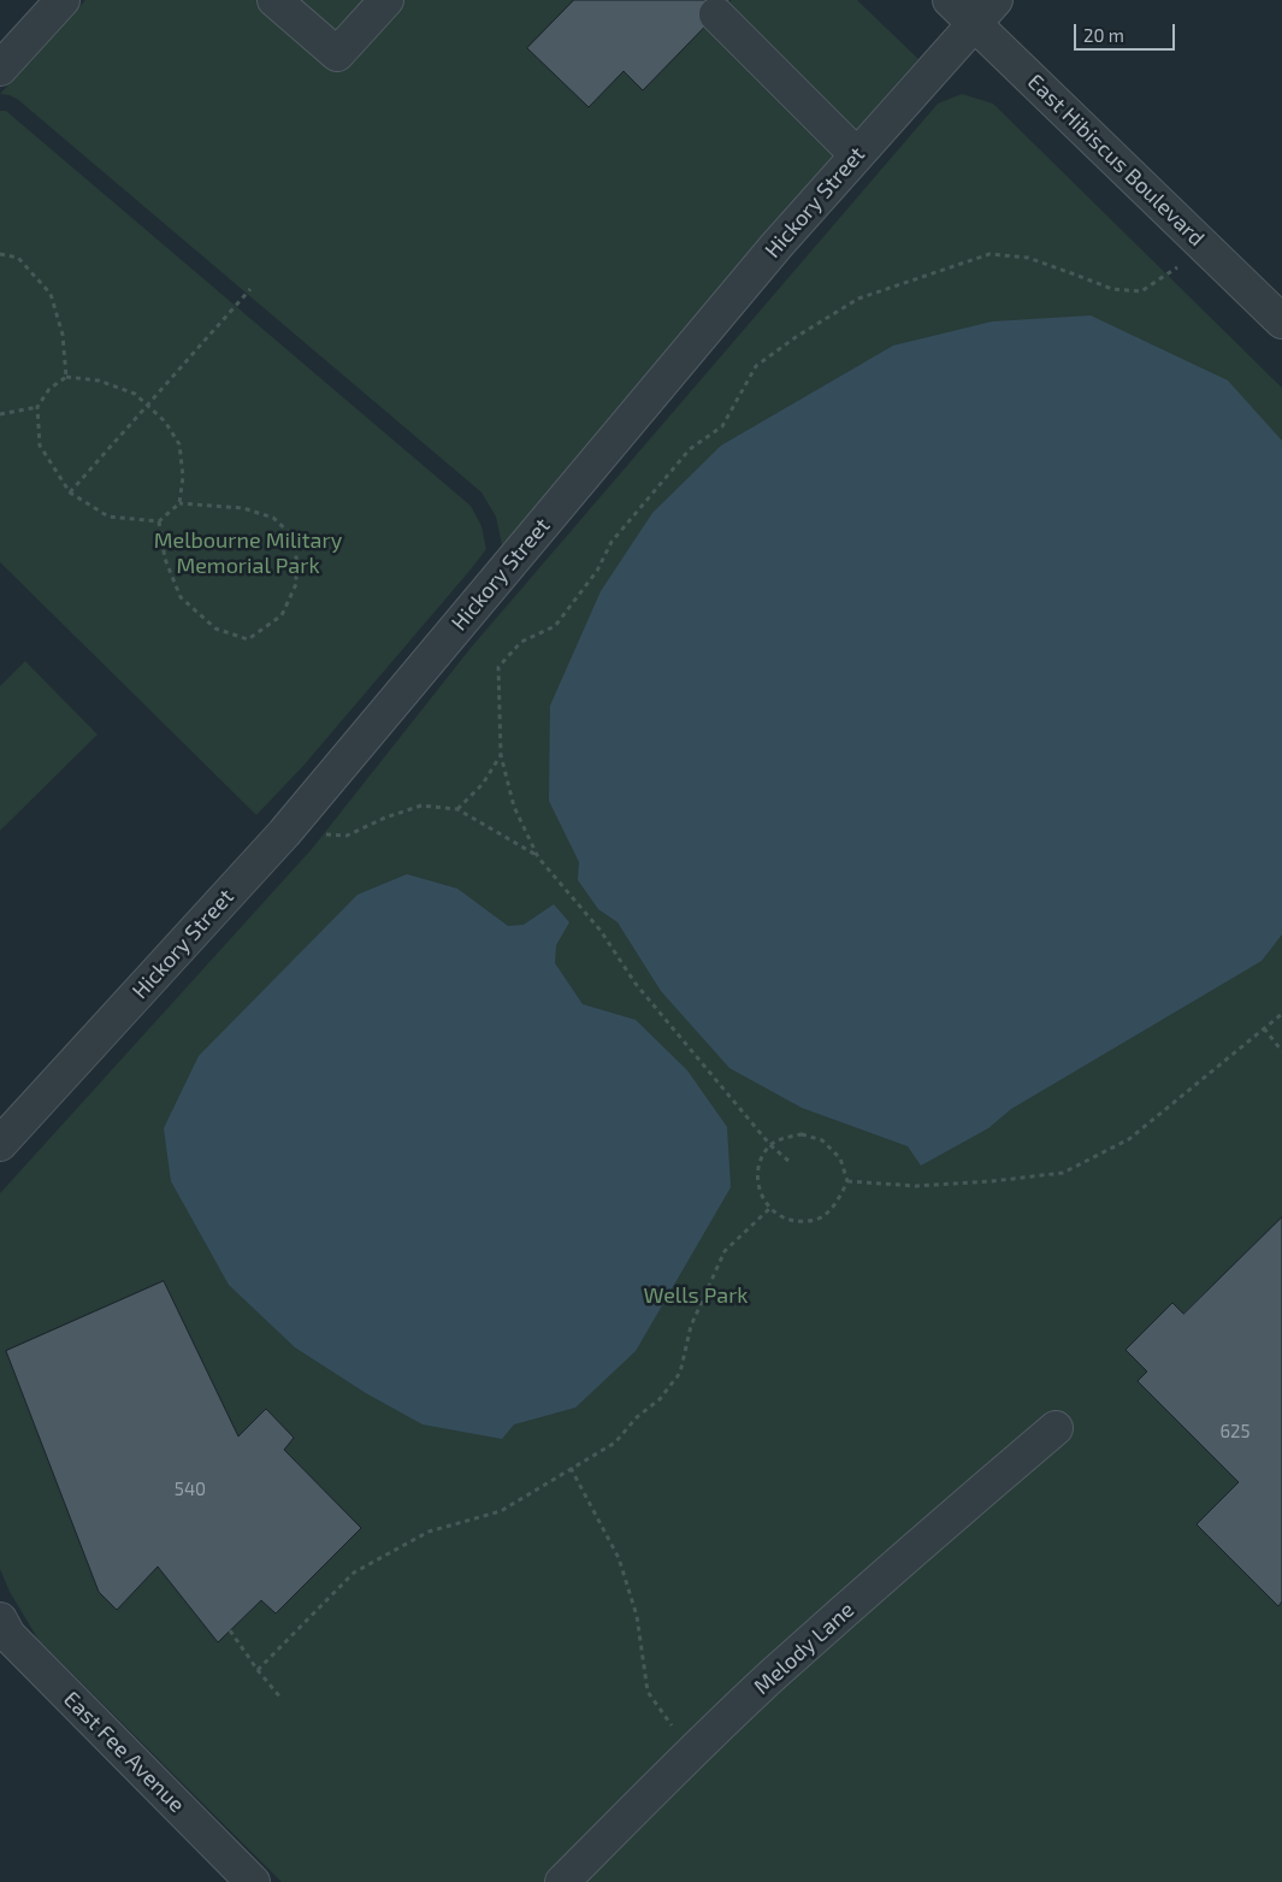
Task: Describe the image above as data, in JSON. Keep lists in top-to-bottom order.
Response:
{
  "streets": {
    "street": [
      "East Hibiscus Boulevard",
      "Hickory Street",
      "Melody Lane",
      "East Fee Avenue"
    ]
  },
  "crossings": [
    ["East Hibiscus Boulevard", "Hickory Street"]
  ],
  "parks": ["Melbourne Military Memorial Park", "Wells Park"],
  "house_numbers": ["625", "540"],
  "scale_bar": "20 m"
}
